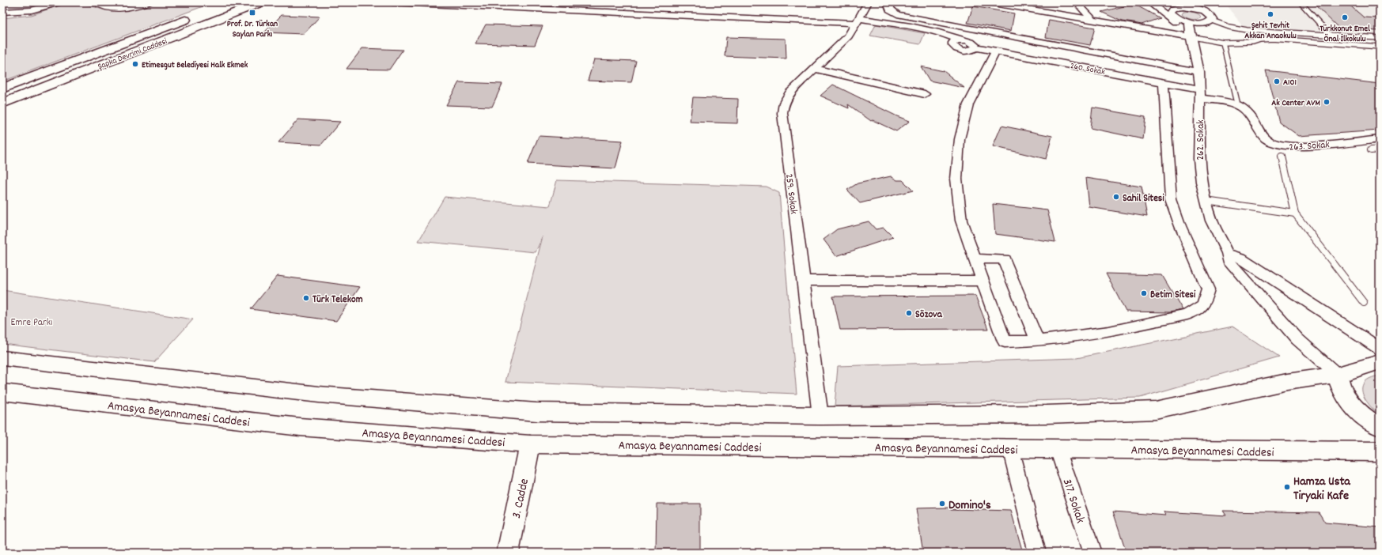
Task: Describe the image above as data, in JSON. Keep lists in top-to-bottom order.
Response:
{
  "streets": {
    "main road": ["Şapka Devrimi Caddesi", "Amasya Beyannamesi Caddesi"],
    "street": [
      "260. Sokak",
      "262. Sokak",
      "263. Sokak",
      "259. Sokak",
      "3. Cadde",
      "317. Sokak"
    ]
  },
  "crossings": [
    ["260. Sokak", "262. Sokak"],
    ["260. Sokak", "263. Sokak"],
    ["260. Sokak", "259. Sokak"],
    ["262. Sokak", "263. Sokak"],
    ["Amasya Beyannamesi Caddesi", "3. Cadde"],
    ["Amasya Beyannamesi Caddesi", "317. Sokak"]
  ],
  "parks": ["Emre Parkı"],
  "places": {
    "transit": ["Prof. Dr. Türkan Saylan Parkı"],
    "other": [
      "Şehit Tevhit Akkan Anaokulu",
      "Türkkonut Emel Önal İlkokulu",
      "Etimesgut Belediyesi Halk Ekmek",
      "A101",
      "Ak Center AVM",
      "Sahil Sitesi",
      "Betim Sitesi",
      "Türk Telekom",
      "Sözova",
      "Hamza Usta Tiryaki Kafe",
      "Domino's"
    ]
  }
}
